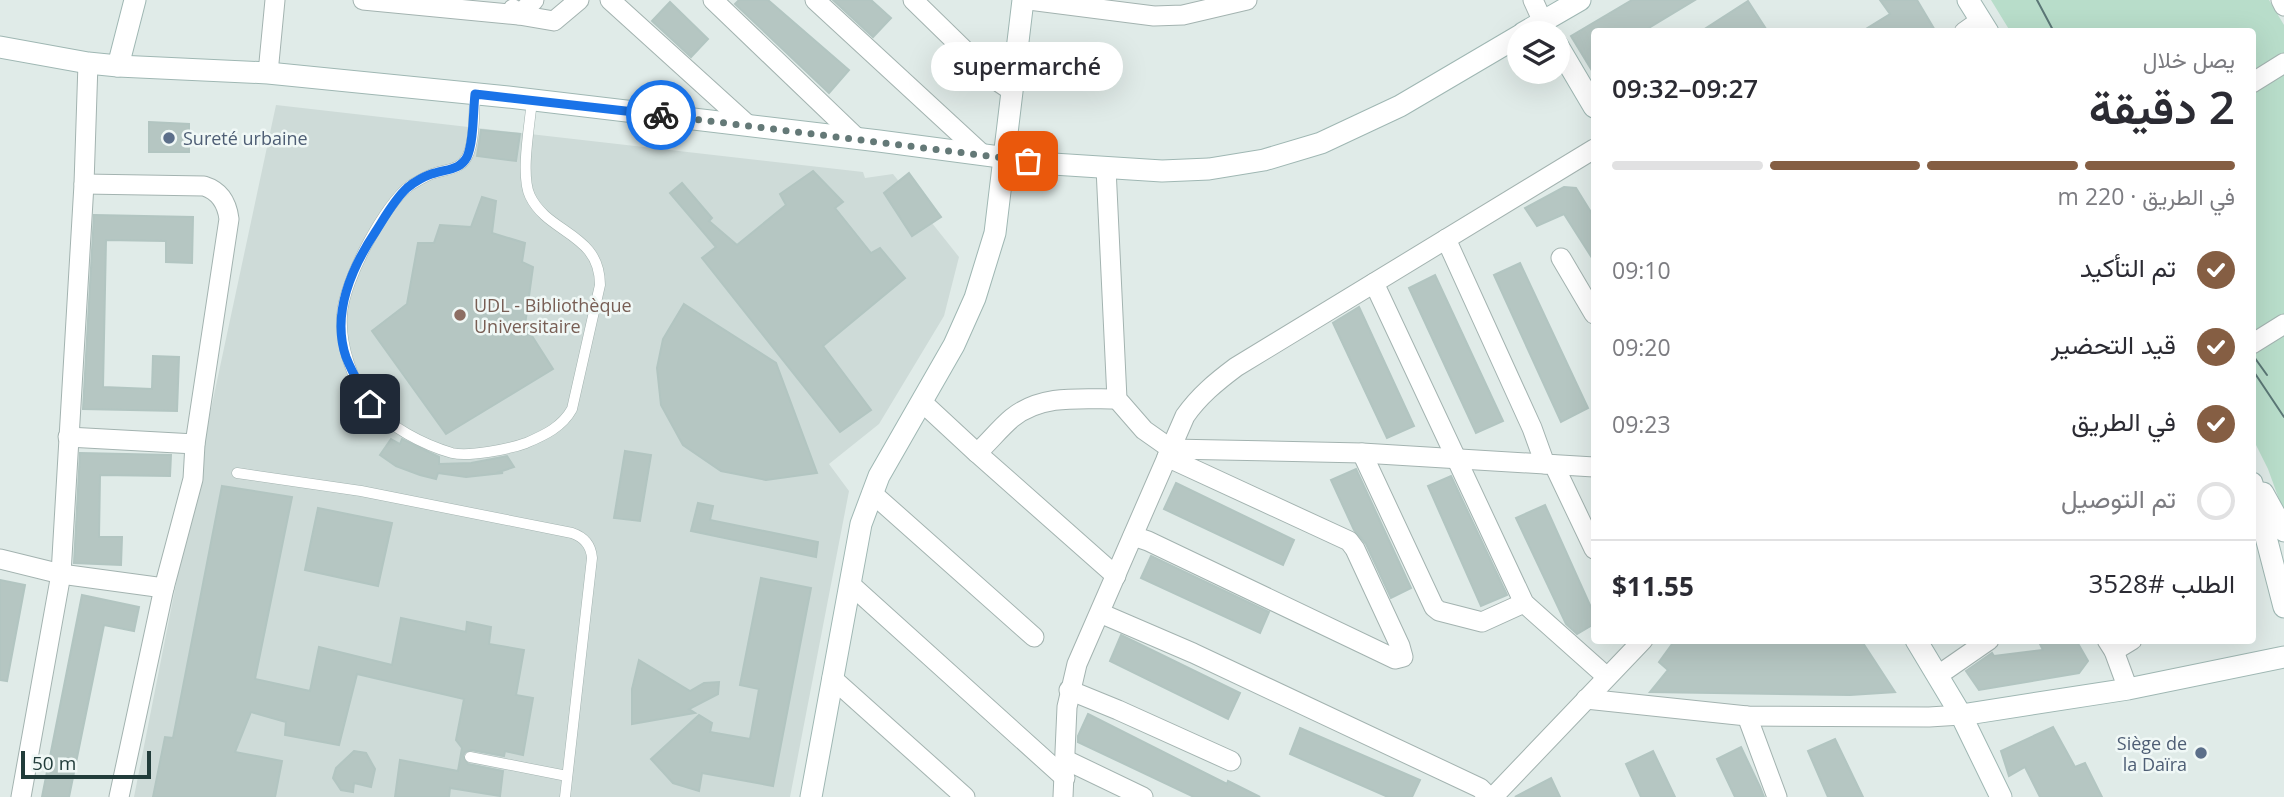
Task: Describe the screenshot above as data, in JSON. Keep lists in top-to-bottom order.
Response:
{
  "places": [
    "Sureté urbaine",
    "supermarché",
    "UDL - Bibliothèque Universitaire",
    "Siège de la Daïra"
  ],
  "scale_bar": "50 m",
  "page": {
    "heading": ["2 دقيقة", "يصل خلال", "09:27–09:32"],
    "panel": ["الطلب #3528", "$11.55"],
    "bubble": "supermarché",
    "bar": "في الطريق · 220 m",
    "list": [
      ["تم التأكيد", "09:10"],
      ["قيد التحضير", "09:20"],
      ["في الطريق", "09:23"],
      "تم التوصيل"
    ],
    "scale": "50 m"
  }
}
